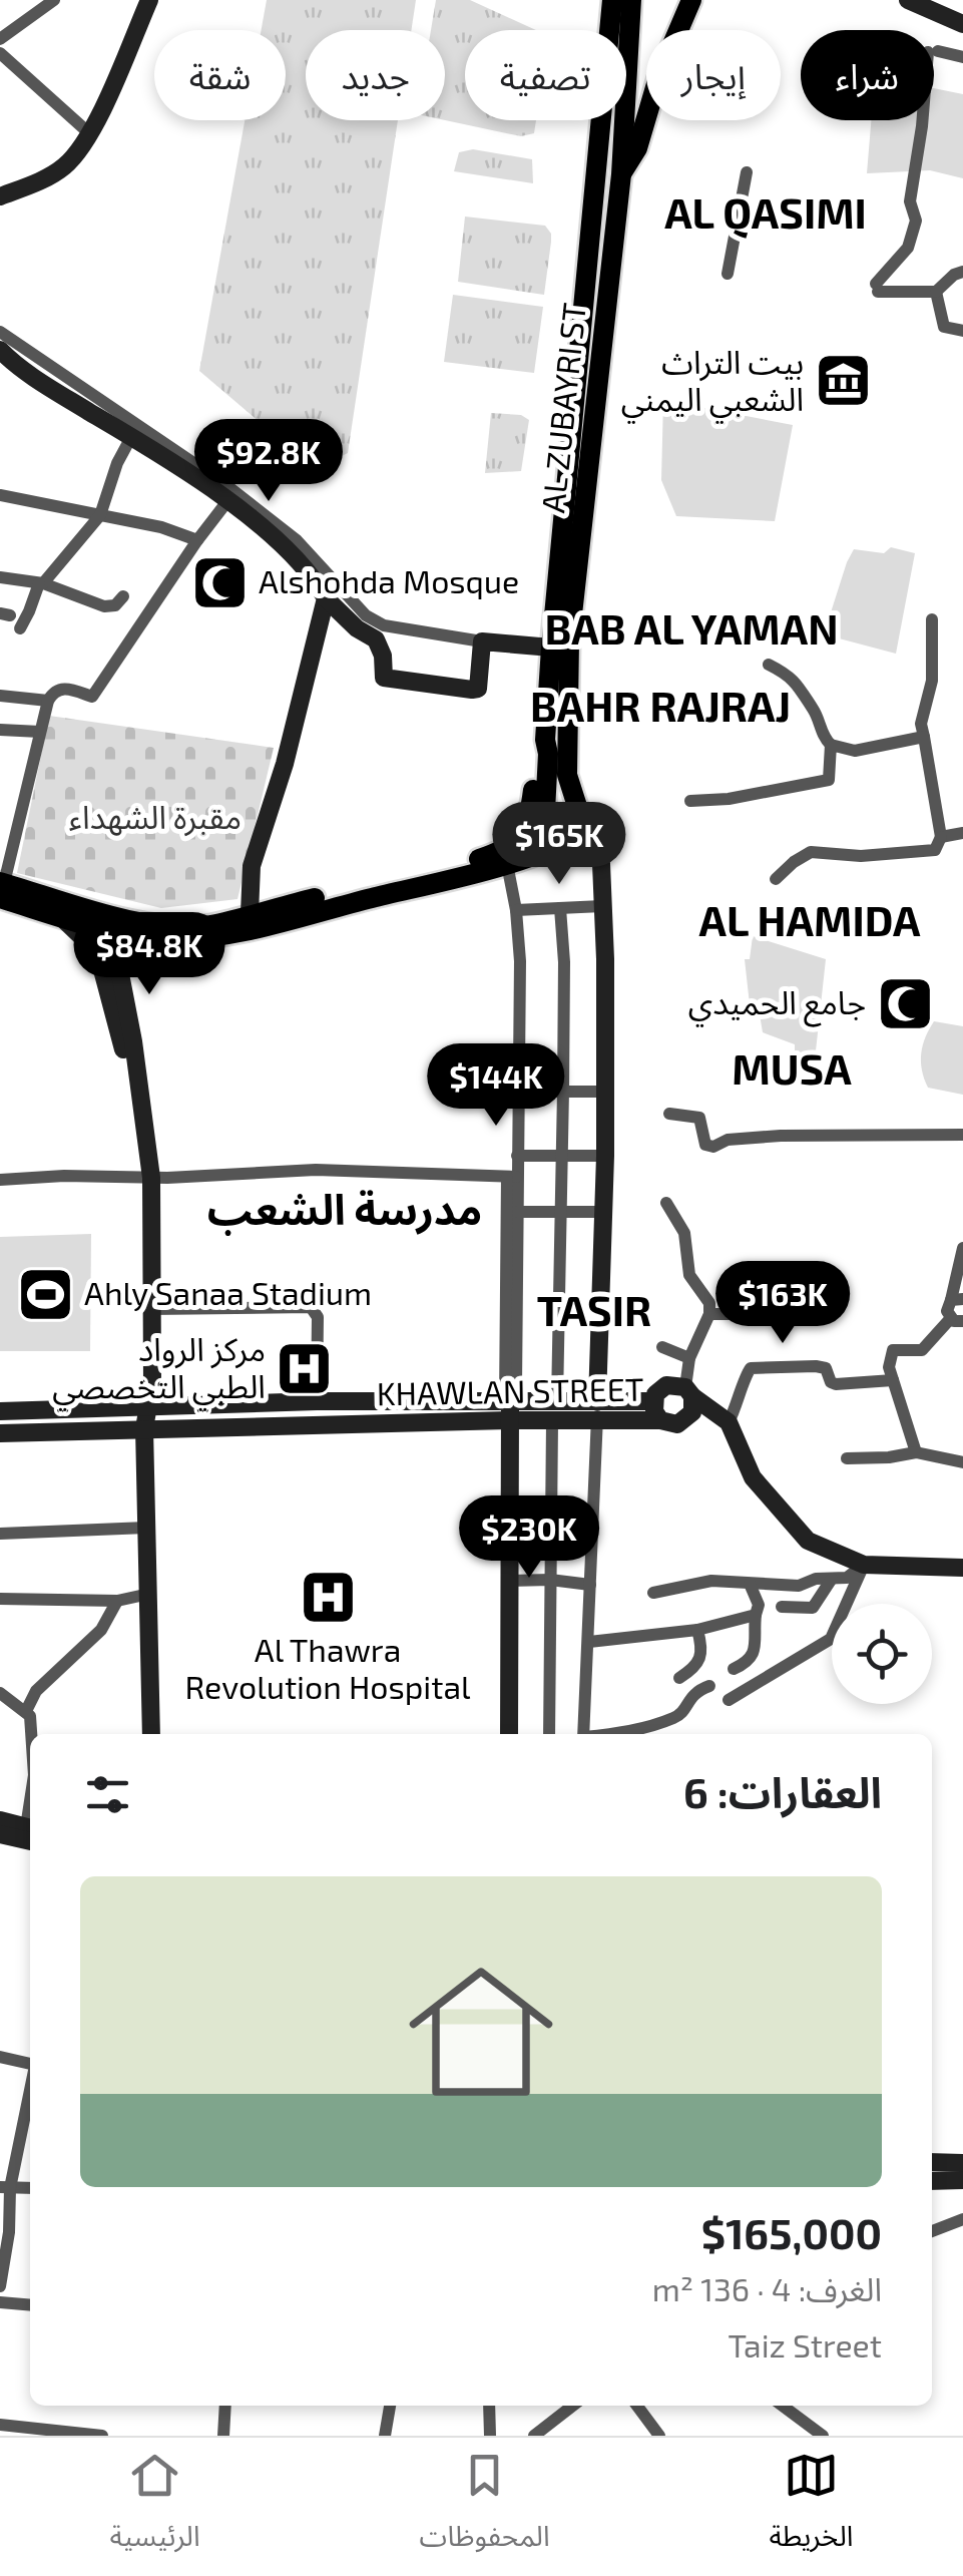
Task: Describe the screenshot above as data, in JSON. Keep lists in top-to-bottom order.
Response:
{
  "streets": {
    "main road": ["AL ZUBAYRI ST"],
    "street": ["KHAWLAN STREET"]
  },
  "districts": [
    "AL QASIMI",
    "BAB AL YAMAN",
    "BAHR RAJRAJ",
    "AL HAMIDA",
    "MUSA",
    "مدرسة الشعب",
    "TASIR"
  ],
  "parks": ["مقبرة الشهداء"],
  "places": {
    "museum": ["بيت التراث الشعبي اليمني"],
    "mosque": ["Alshohda Mosque", "جامع الحميدي"],
    "sports": ["Ahly Sanaa Stadium"],
    "hospital": ["مركز الرواد الطبي التخصصي", "Al Thawra Revolution Hospital"]
  },
  "page": {
    "chip": [
      "شراء",
      "إيجار",
      "تصفية",
      "جديد",
      "شقة"
    ],
    "price": [
      "$92.8K",
      "$165K",
      "$84.8K",
      "$144K",
      "$163K",
      "$230K"
    ],
    "heading": "العقارات: 6",
    "list": [
      {
        "name": "$165,000",
        "note": "الغرف: 4 · 136 m² · Taiz Street"
      }
    ],
    "tabs": ["الخريطة", "المحفوظات", "الرئيسية"]
  }
}
